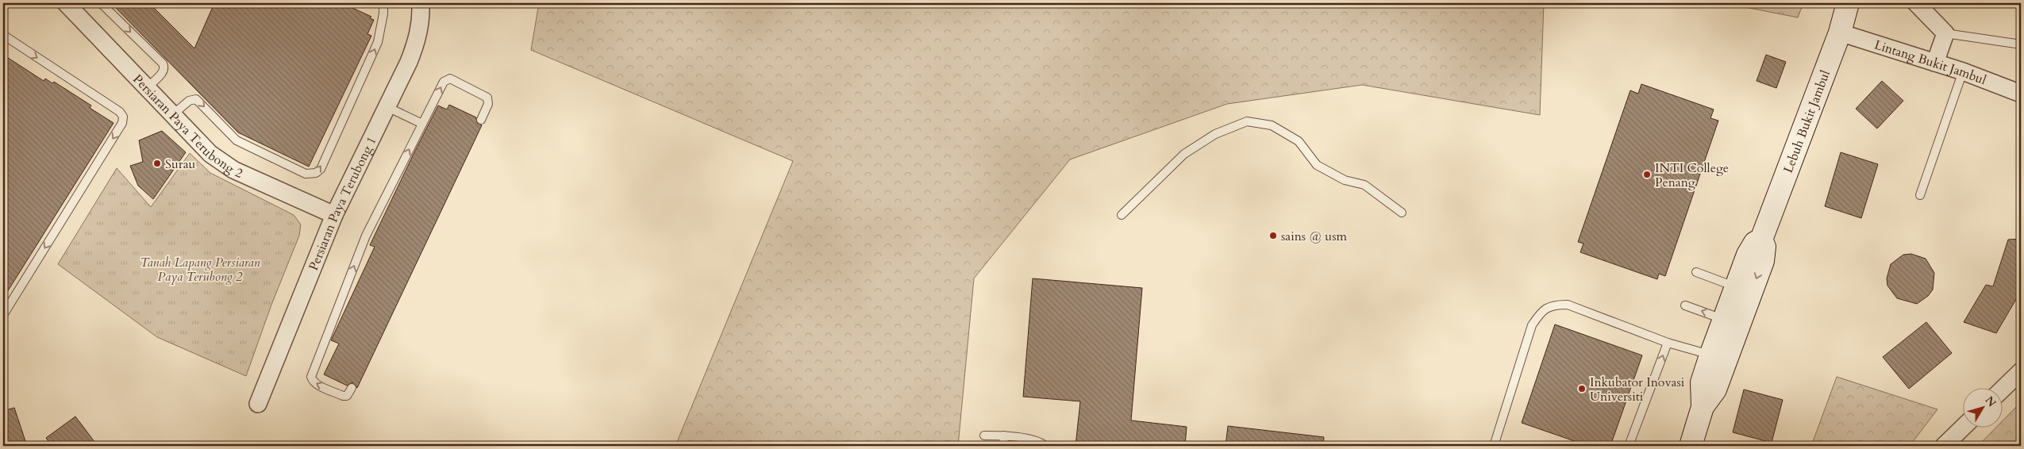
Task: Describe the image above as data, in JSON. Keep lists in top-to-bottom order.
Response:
{
  "streets": {
    "main road": ["Lebuh Bukit Jambul"],
    "street": ["Lintang Bukit Jambul", "Persiaran Paya Terubong 2", "Persiaran Paya Terubong 1"]
  },
  "crossings": [
    ["Lintang Bukit Jambul", "Lebuh Bukit Jambul"],
    ["Persiaran Paya Terubong 2", "Persiaran Paya Terubong 1"]
  ],
  "parks": ["Tanah Lapang Persiaran Paya Terubong 2"],
  "places": [
    "Surau",
    "INTI College Penang",
    "sains @ usm",
    "Inkubator Inovasi Universiti"
  ],
  "north": "top right"
}
